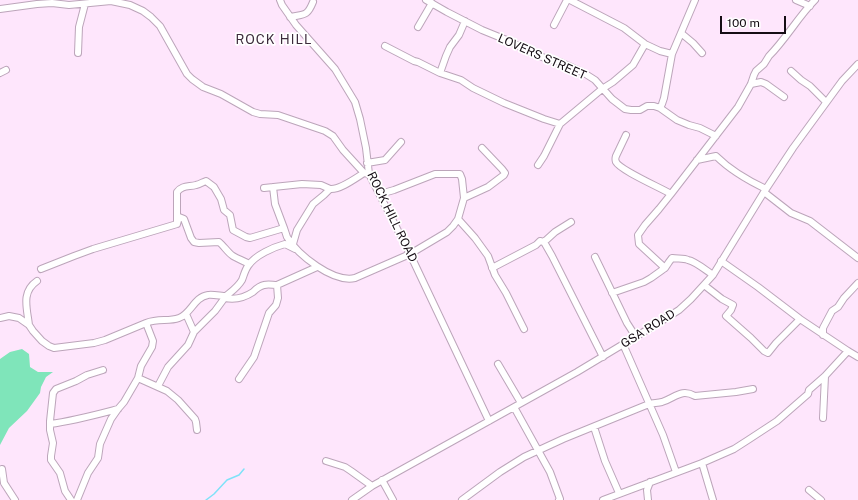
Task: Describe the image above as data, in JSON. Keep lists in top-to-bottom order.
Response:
{
  "streets": {
    "street": ["LOVERS STREET", "ROCK HILL ROAD", "GSA ROAD"]
  },
  "crossings": [
    ["ROCK HILL ROAD", "GSA ROAD"]
  ],
  "districts": ["ROCK HILL"],
  "scale_bar": "100 m"
}
